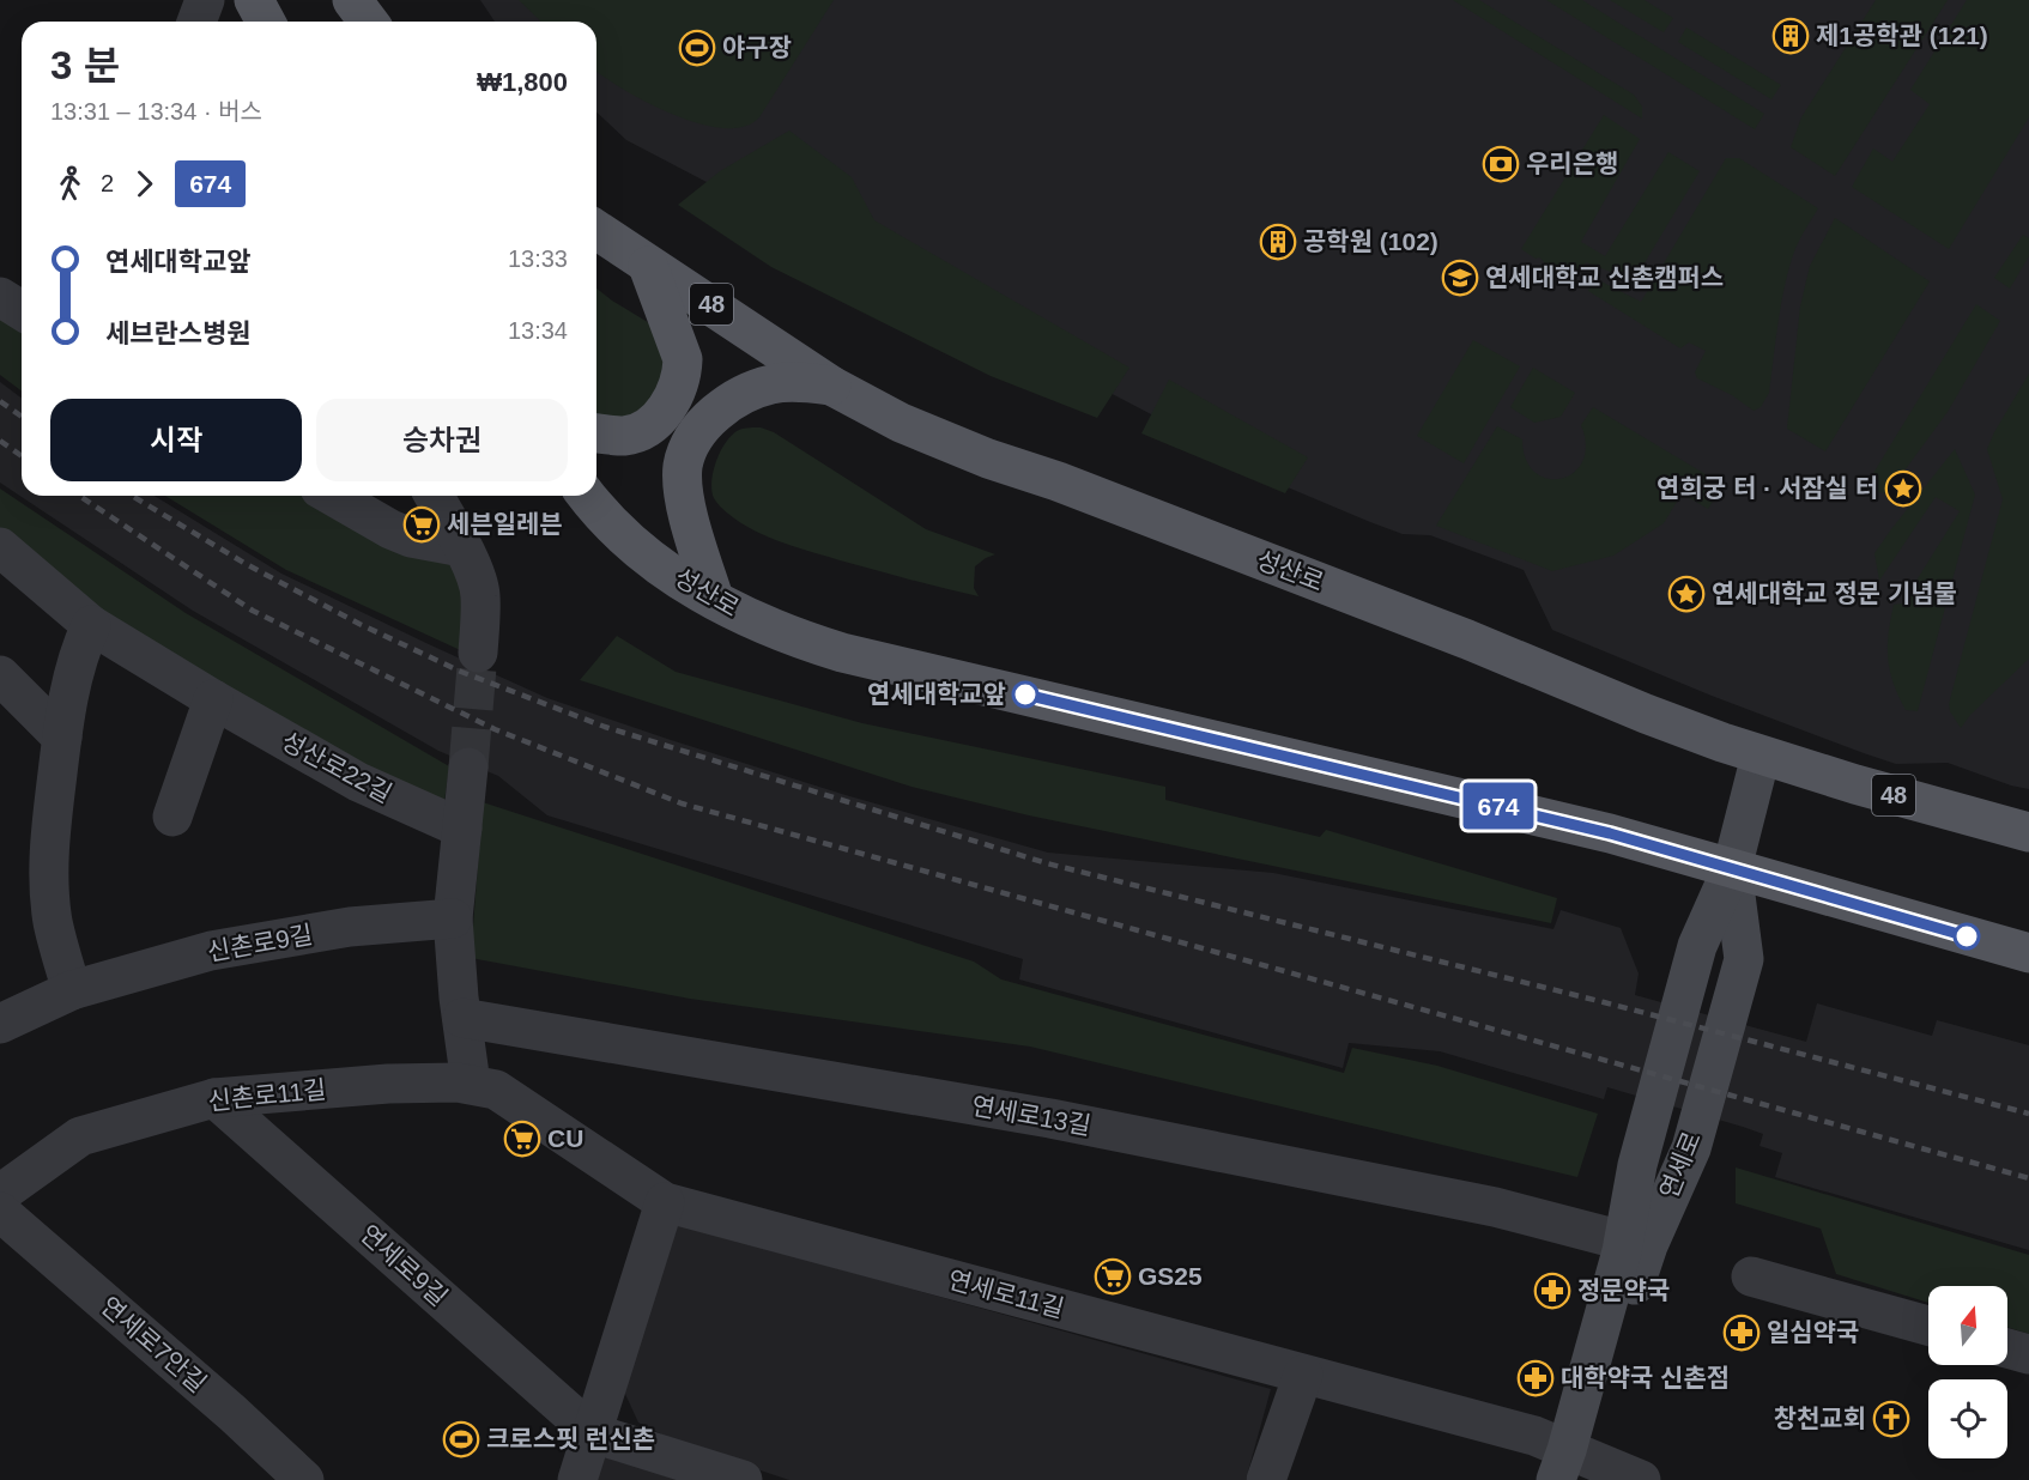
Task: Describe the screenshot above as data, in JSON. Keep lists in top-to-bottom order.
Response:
{
  "streets": {
    "main road": ["48", "성산로"],
    "street": [
      "성산로22길",
      "신촌로9길",
      "신촌로11길",
      "연세로13길",
      "연세로",
      "연세로9길",
      "연세로11길",
      "연세로7안길"
    ]
  },
  "crossings": [
    ["성산로", "연세로"],
    ["신촌로11길", "연세로9길"],
    ["신촌로11길", "연세로11길"],
    ["연세로13길", "연세로"],
    ["연세로", "연세로11길"]
  ],
  "places": {
    "building": ["제1공학관 (121)", "공학원 (102)"],
    "sports": ["야구장", "크로스핏 런신촌"],
    "bank": ["우리은행"],
    "school or university": ["연세대학교 신촌캠퍼스"],
    "place": ["연희궁 터 · 서잠실 터", "연세대학교 정문 기념물"],
    "supermarket": ["세븐일레븐", "CU", "GS25"],
    "other": ["연세대학교앞"],
    "pharmacy": ["정문약국", "일심약국", "대학약국 신촌점"],
    "church": ["창천교회"]
  },
  "lines": ["bus line 674"],
  "north": "top",
  "page": {
    "on_map": "674",
    "heading": ["3 분", "13:31 – 13:34 · 버스", "₩1,800"],
    "legs": ["2", "674"],
    "list": [
      {
        "name": "연세대학교앞",
        "value": "13:33"
      },
      {
        "name": "세브란스병원",
        "value": "13:34"
      }
    ],
    "buttons": ["시작", "승차권"]
  }
}
